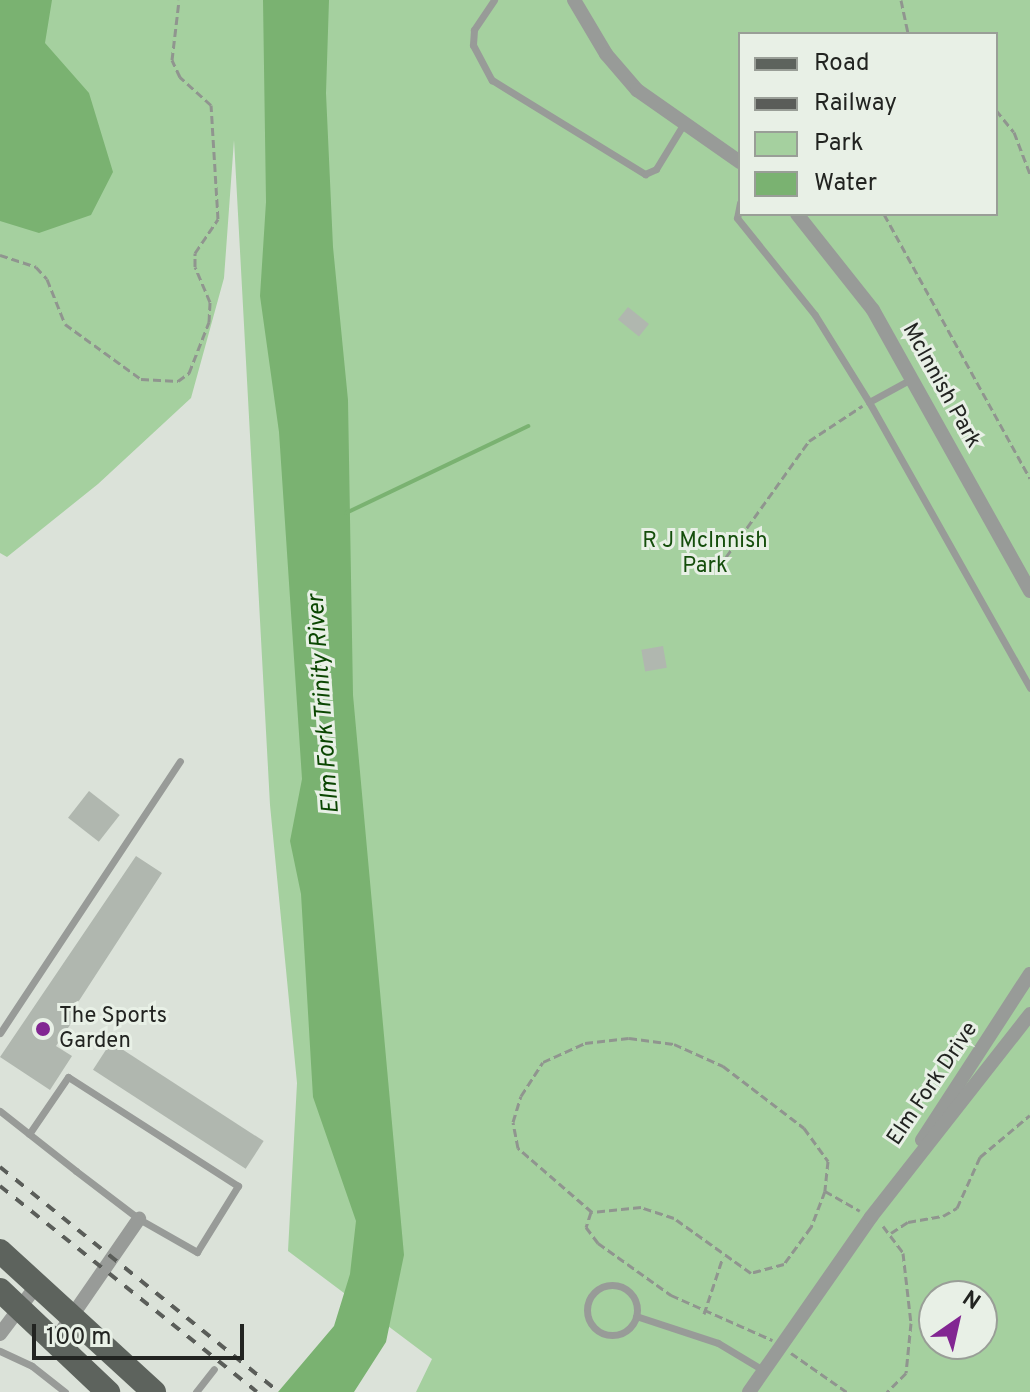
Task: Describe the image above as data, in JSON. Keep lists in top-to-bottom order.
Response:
{
  "streets": {
    "street": ["McInnish Park", "Elm Fork Drive"]
  },
  "water": ["Elm Fork Trinity River"],
  "parks": ["R J McInnish Park"],
  "places": ["The Sports Garden"],
  "legend": [
    "Road",
    "Railway",
    "Park",
    "Water"
  ],
  "scale_bar": "100 m",
  "north": "top right"
}
